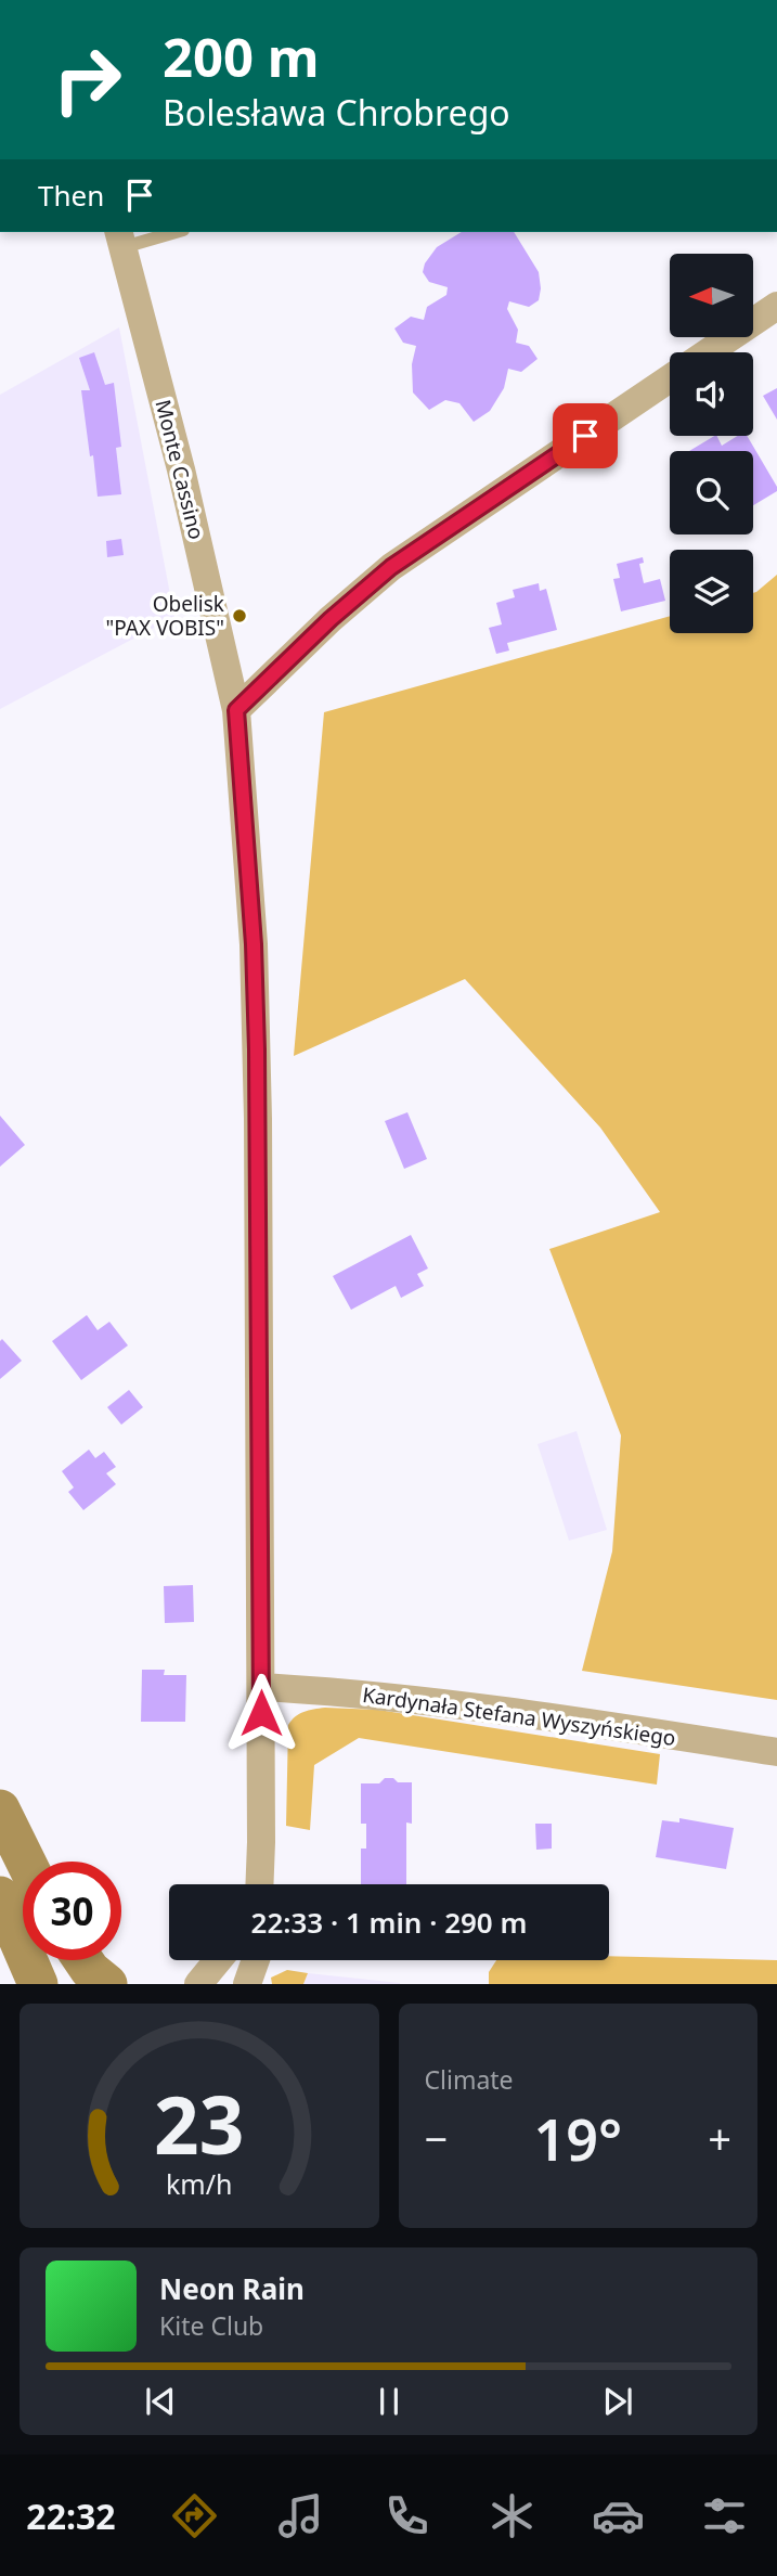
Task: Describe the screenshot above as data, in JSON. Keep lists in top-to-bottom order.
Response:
{
  "streets": {
    "street": ["Monte Cassino", "Kardynała Stefana Wyszyńskiego"]
  },
  "crossings": [
    ["Monte Cassino", "Kardynała Stefana Wyszyńskiego"]
  ],
  "places": ["Obelisk \"PAX VOBIS\""],
  "north": "left",
  "page": {
    "turn": ["200 m", "Bolesława Chrobrego"],
    "then": "Then",
    "limit": "30",
    "trip": "22:33 · 1 min · 290 m",
    "tile": "Climate",
    "heat": ["−", "19°", "+"],
    "song": ["Neon Rain", "Kite Club"],
    "tabs": "22:32",
    "gauge": ["23", "km/h"]
  }
}
